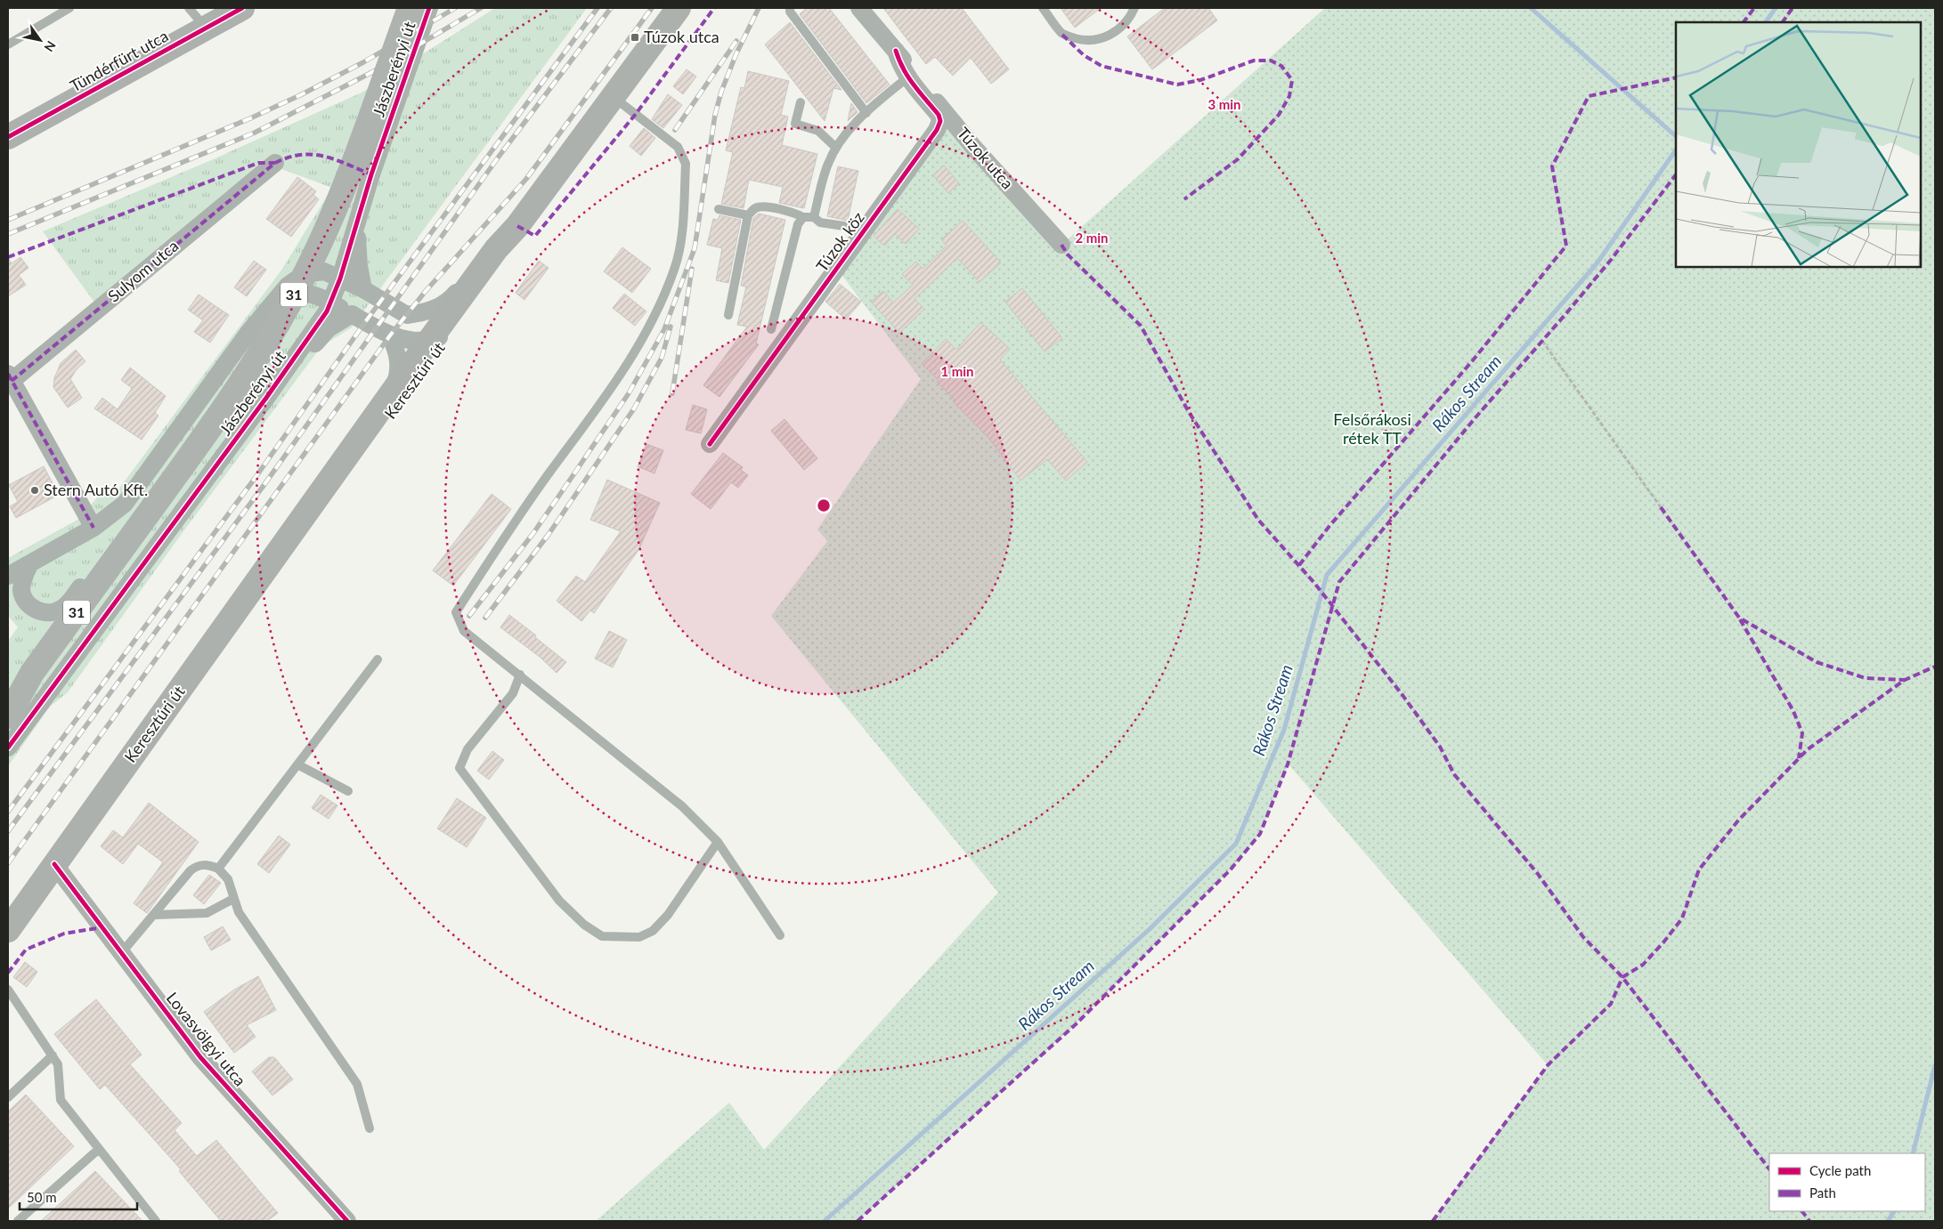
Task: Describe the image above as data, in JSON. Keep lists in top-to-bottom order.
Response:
{
  "streets": {
    "main road": [
      "Tündérfürt utca",
      "Jászberényi út",
      "31",
      "Keresztúri út"
    ],
    "street": [
      "Túzok utca",
      "Túzok köz",
      "Sulyom utca",
      "Lovasvölgyi utca"
    ]
  },
  "crossings": [
    ["Túzok utca", "Túzok köz"],
    ["Keresztúri út", "Lovasvölgyi utca"]
  ],
  "water": ["Rákos Stream"],
  "parks": ["Felsőrákosi rétek TT"],
  "places": {
    "transit": ["Túzok utca"],
    "other": ["Stern Autó Kft."]
  },
  "legend": ["Cycle path", "Path"],
  "scale_bar": "50 m",
  "north": "bottom right",
  "rings": ["3 min", "2 min", "1 min"]
}
